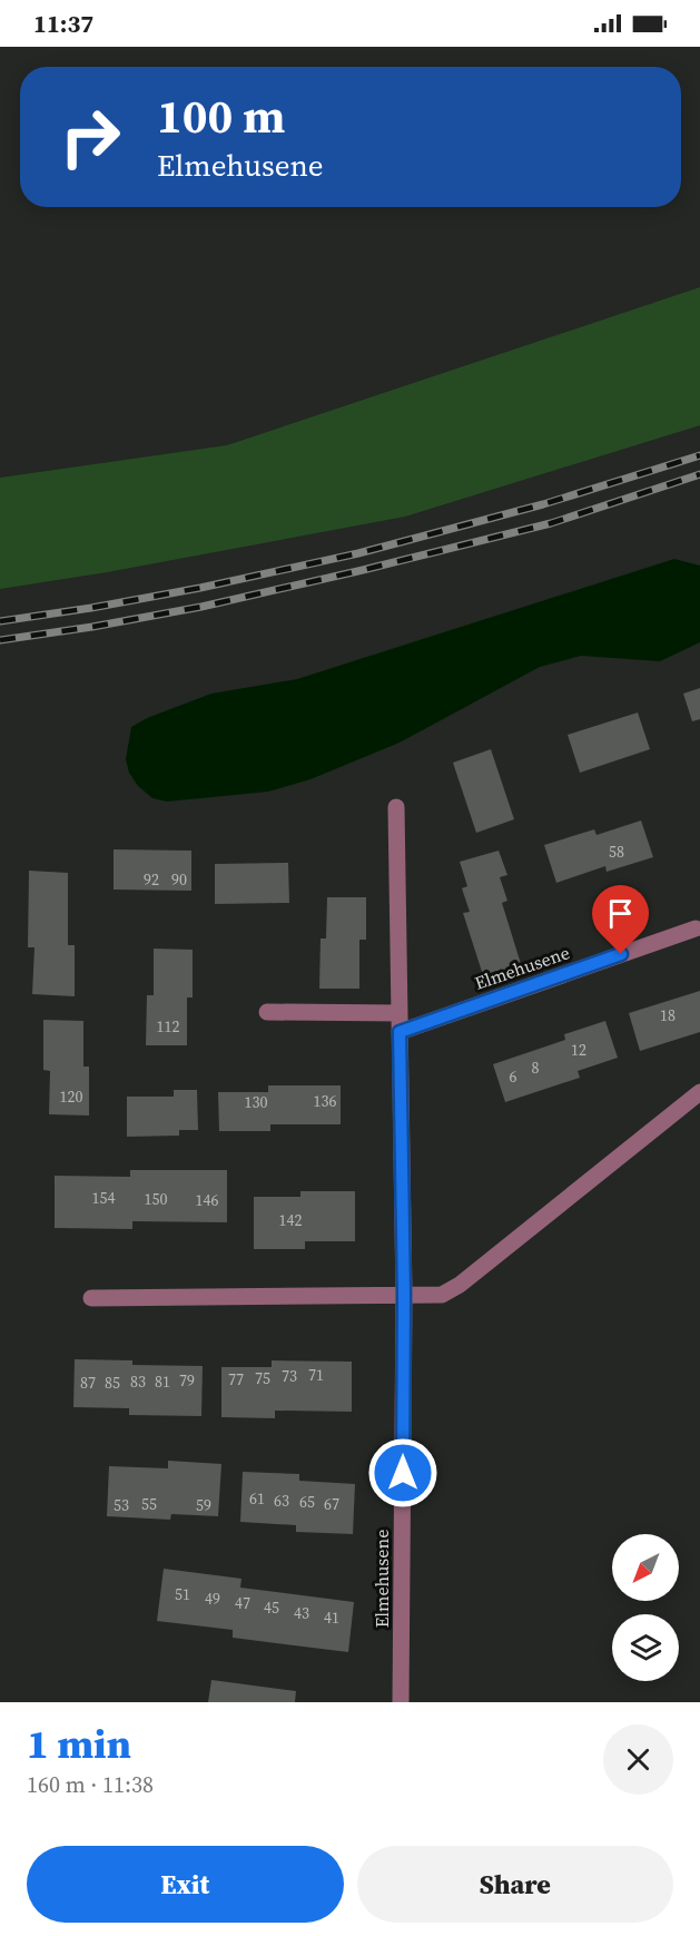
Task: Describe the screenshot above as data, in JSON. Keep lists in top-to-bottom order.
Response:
{
  "streets": {
    "street": ["Elmehusene"]
  },
  "house_numbers": [
    "58",
    "92",
    "90",
    "18",
    "112",
    "12",
    "8",
    "6",
    "120",
    "136",
    "130",
    "154",
    "150",
    "146",
    "142",
    "71",
    "73",
    "75",
    "77",
    "79",
    "83",
    "81",
    "87",
    "85",
    "61",
    "63",
    "65",
    "55",
    "67",
    "53",
    "59",
    "51",
    "49",
    "47",
    "45",
    "43",
    "41"
  ],
  "north": "bottom left",
  "page": {
    "status": "11:37",
    "turn": ["100 m", "Elmehusene"],
    "heading": ["1 min", "160 m · 11:38"],
    "buttons": ["Exit", "Share"]
  }
}
